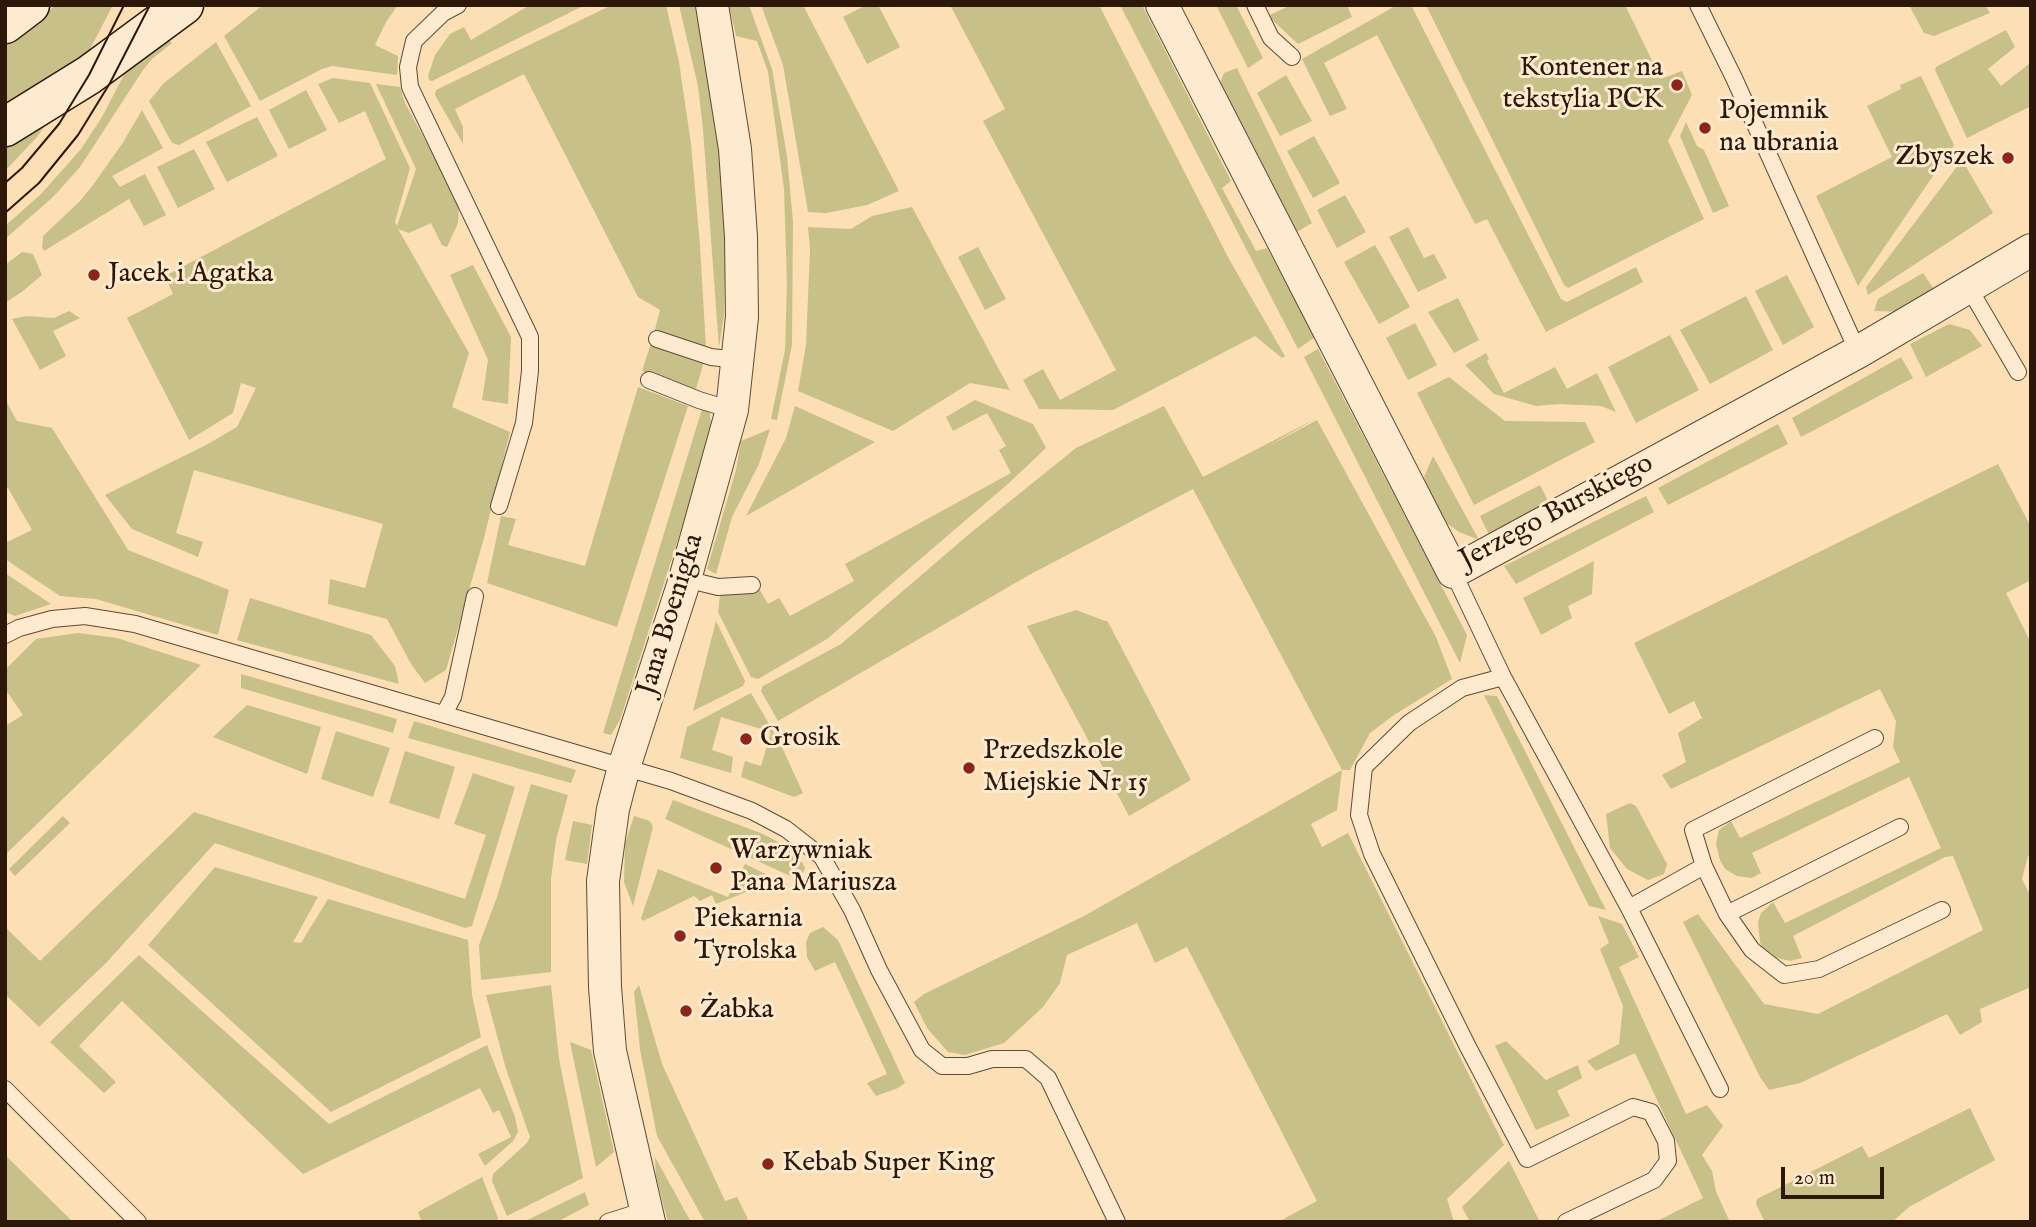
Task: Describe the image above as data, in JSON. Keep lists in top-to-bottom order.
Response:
{
  "streets": {
    "street": ["Jerzego Burskiego", "Jana Boenigka"]
  },
  "places": [
    "Kontener na tekstylia PCK",
    "Pojemnik na ubrania",
    "Zbyszek",
    "Jacek i Agatka",
    "Grosik",
    "Przedszkole Miejskie Nr 15",
    "Warzywniak Pana Mariusza",
    "Piekarnia Tyrolska",
    "Żabka",
    "Kebab Super King"
  ],
  "scale_bar": "20 m"
}
